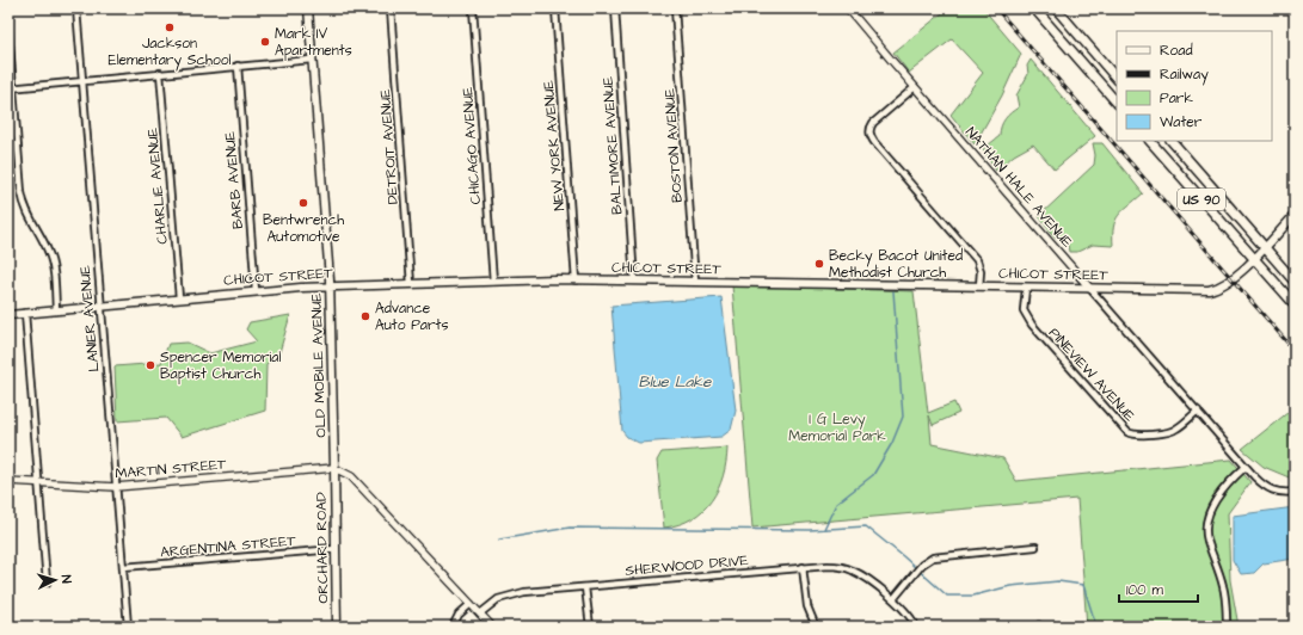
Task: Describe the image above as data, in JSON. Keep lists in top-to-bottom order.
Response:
{
  "streets": {
    "main road": [
      "US 90",
      "CHICOT STREET",
      "OLD MOBILE AVENUE",
      "ORCHARD ROAD"
    ],
    "street": [
      "CHICAGO AVENUE",
      "NEW YORK AVENUE",
      "BALTIMORE AVENUE",
      "BOSTON AVENUE",
      "DETROIT AVENUE",
      "BARB AVENUE",
      "CHARLIE AVENUE",
      "NATHAN HALE AVENUE",
      "LANIER AVENUE",
      "PINEVIEW AVENUE",
      "MARTIN STREET",
      "ARGENTINA STREET",
      "SHERWOOD DRIVE"
    ]
  },
  "crossings": [
    ["CHICAGO AVENUE", "CHICOT STREET"],
    ["NEW YORK AVENUE", "CHICOT STREET"],
    ["BALTIMORE AVENUE", "CHICOT STREET"],
    ["BOSTON AVENUE", "CHICOT STREET"],
    ["DETROIT AVENUE", "CHICOT STREET"],
    ["BARB AVENUE", "CHICOT STREET"],
    ["CHARLIE AVENUE", "CHICOT STREET"],
    ["NATHAN HALE AVENUE", "CHICOT STREET"],
    ["NATHAN HALE AVENUE", "PINEVIEW AVENUE"],
    ["US 90", "CHICOT STREET"],
    ["CHICOT STREET", "LANIER AVENUE"],
    ["CHICOT STREET", "OLD MOBILE AVENUE"],
    ["CHICOT STREET", "PINEVIEW AVENUE"],
    ["LANIER AVENUE", "MARTIN STREET"],
    ["LANIER AVENUE", "ARGENTINA STREET"],
    ["OLD MOBILE AVENUE", "MARTIN STREET"],
    ["OLD MOBILE AVENUE", "ORCHARD ROAD"],
    ["MARTIN STREET", "ORCHARD ROAD"],
    ["ARGENTINA STREET", "ORCHARD ROAD"]
  ],
  "water": ["Blue Lake"],
  "parks": ["I G Levy Memorial Park"],
  "places": [
    "Jackson Elementary School",
    "Mark IV Apartments",
    "Bentwrench Automotive",
    "Becky Bacot United Methodist Church",
    "Advance Auto Parts",
    "Spencer Memorial Baptist Church"
  ],
  "legend": [
    "Road",
    "Railway",
    "Park",
    "Water"
  ],
  "scale_bar": "100 m",
  "north": "right"
}
